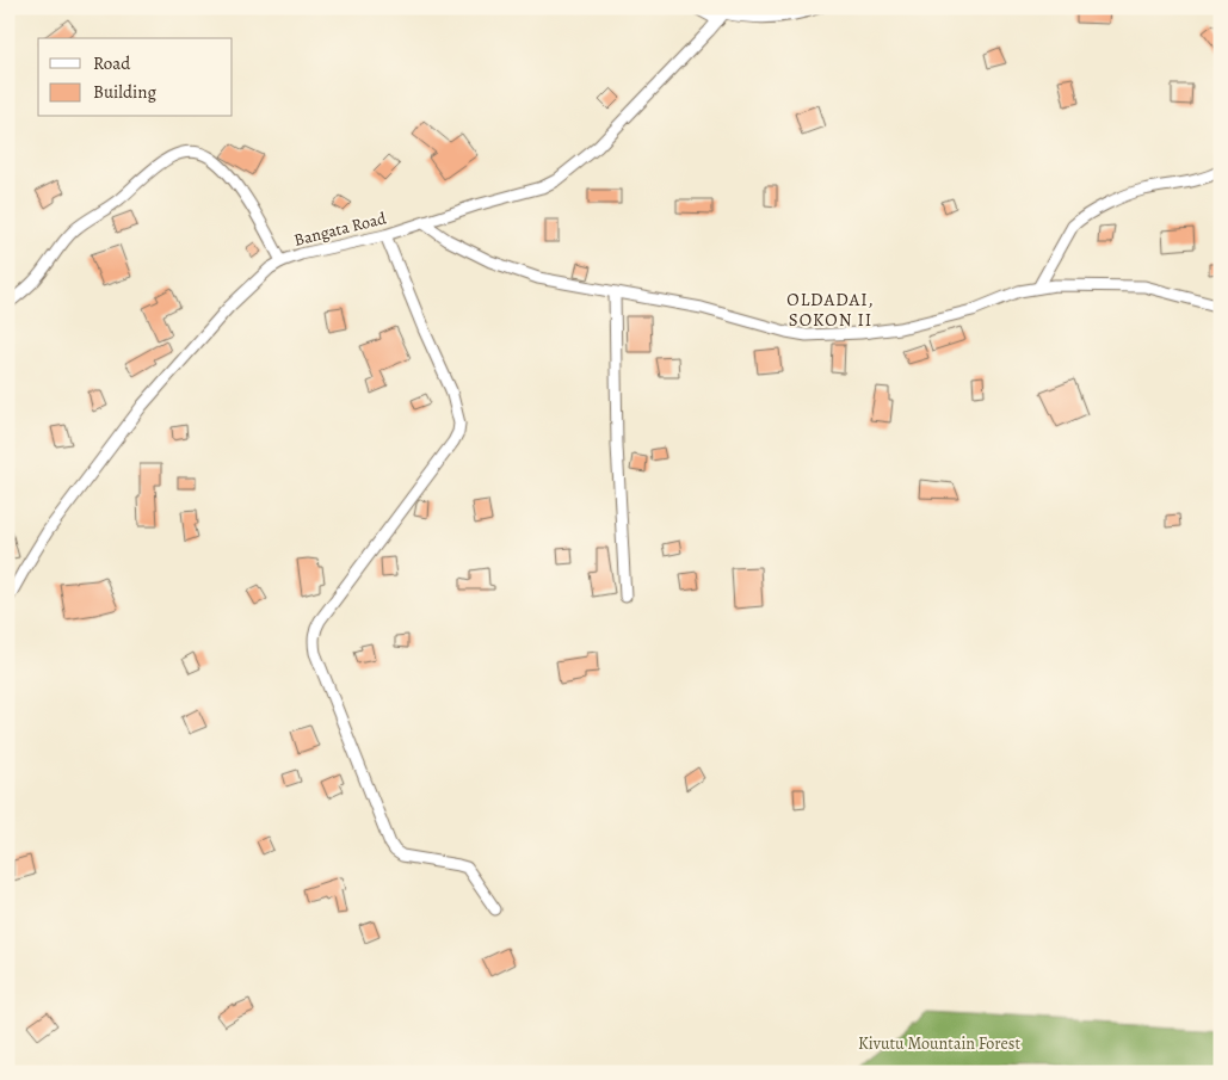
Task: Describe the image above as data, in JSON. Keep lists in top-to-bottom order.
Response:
{
  "streets": {
    "street": ["Bangata Road"]
  },
  "districts": ["OLDADAI, SOKON II"],
  "parks": ["Kivutu Mountain Forest"],
  "legend": ["Road", "Building"]
}
